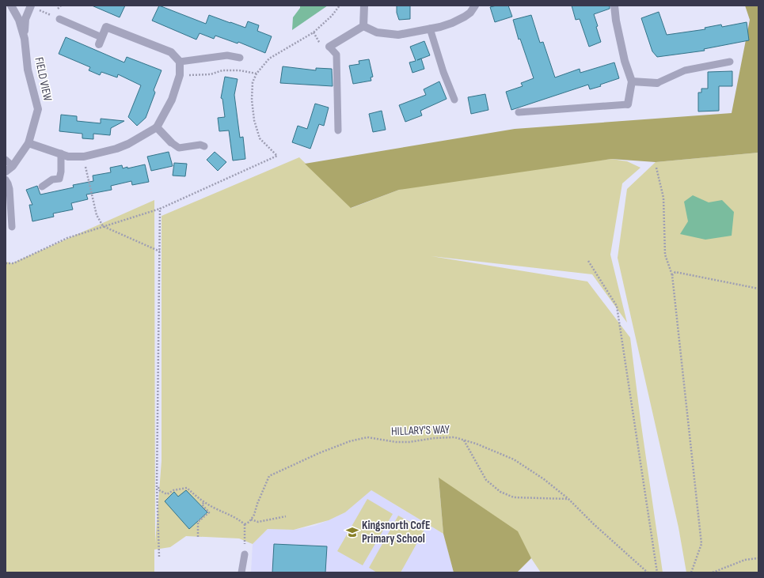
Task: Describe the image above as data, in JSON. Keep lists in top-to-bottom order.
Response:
{
  "streets": {
    "street": ["FIELD VIEW"],
    "path": ["HILLARY'S WAY"]
  },
  "places": {
    "school or university": ["Kingsnorth CofE Primary School"]
  }
}
